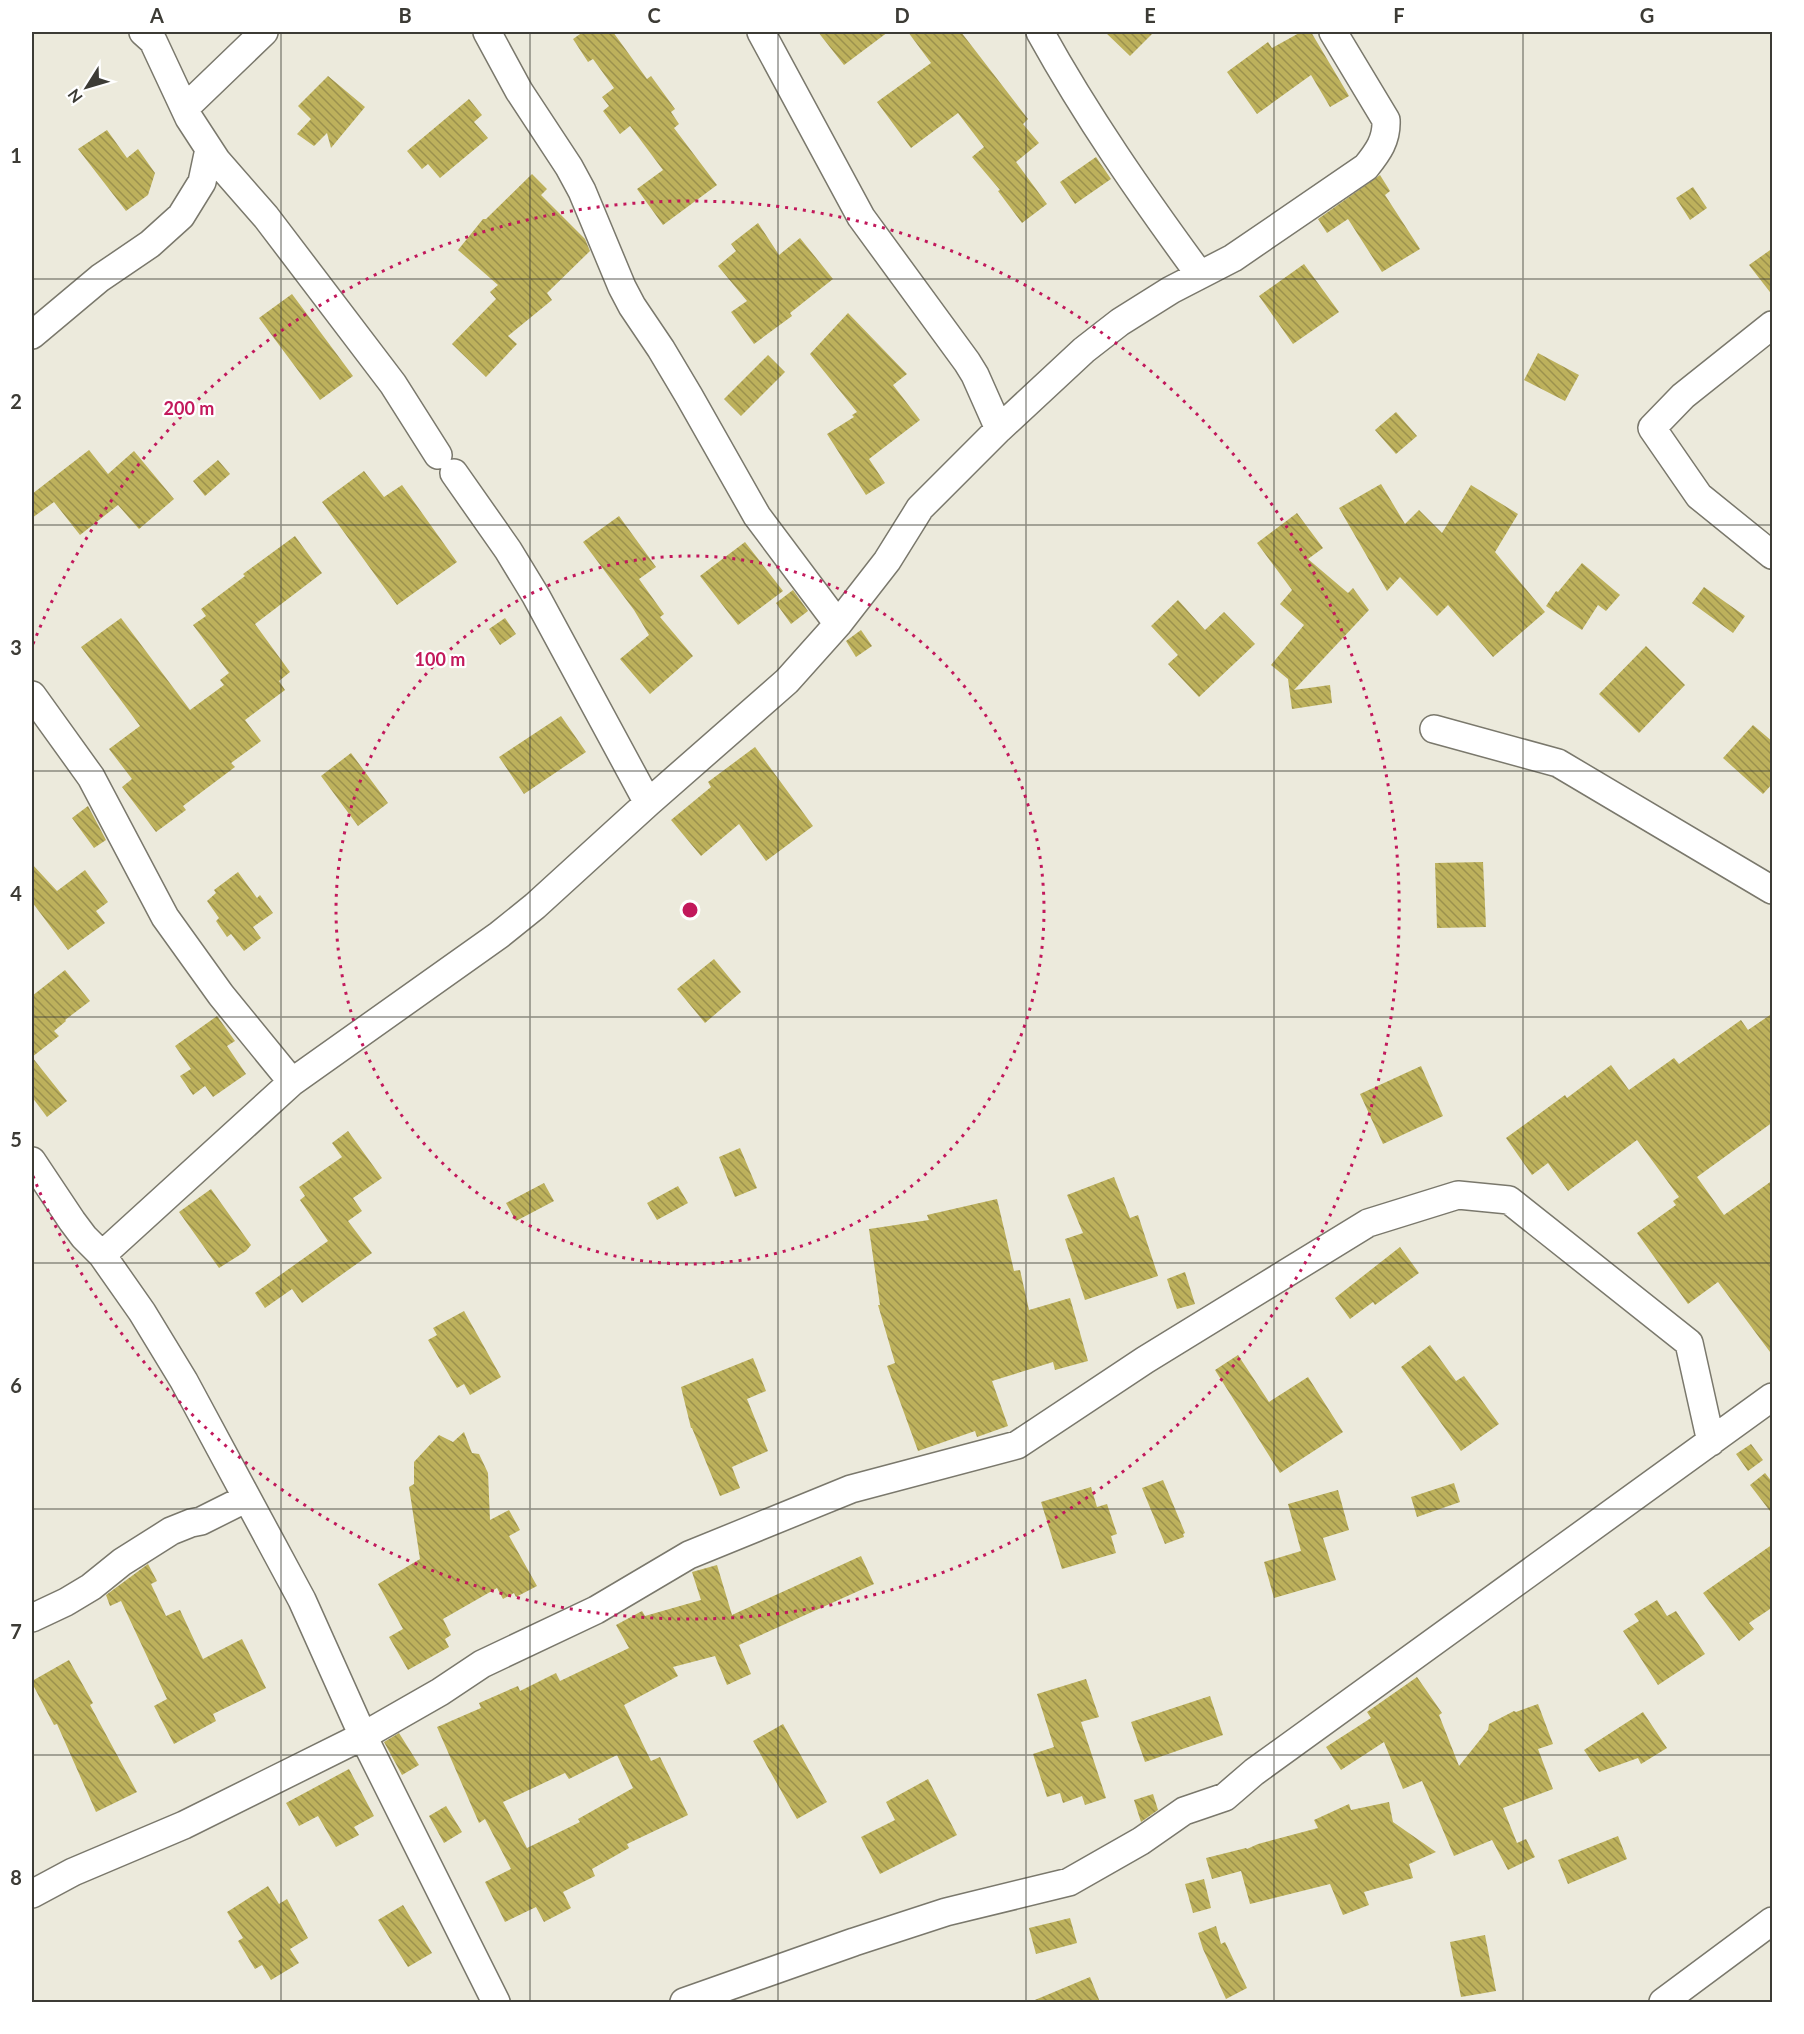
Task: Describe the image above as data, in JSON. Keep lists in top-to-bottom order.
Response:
{
  "north": "bottom left",
  "grid": {
    "columns": [
      "A",
      "B",
      "C",
      "D",
      "E",
      "F",
      "G"
    ],
    "rows": [
      "1",
      "2",
      "3",
      "4",
      "5",
      "6",
      "7",
      "8"
    ]
  },
  "rings": ["200 m", "100 m"]
}
